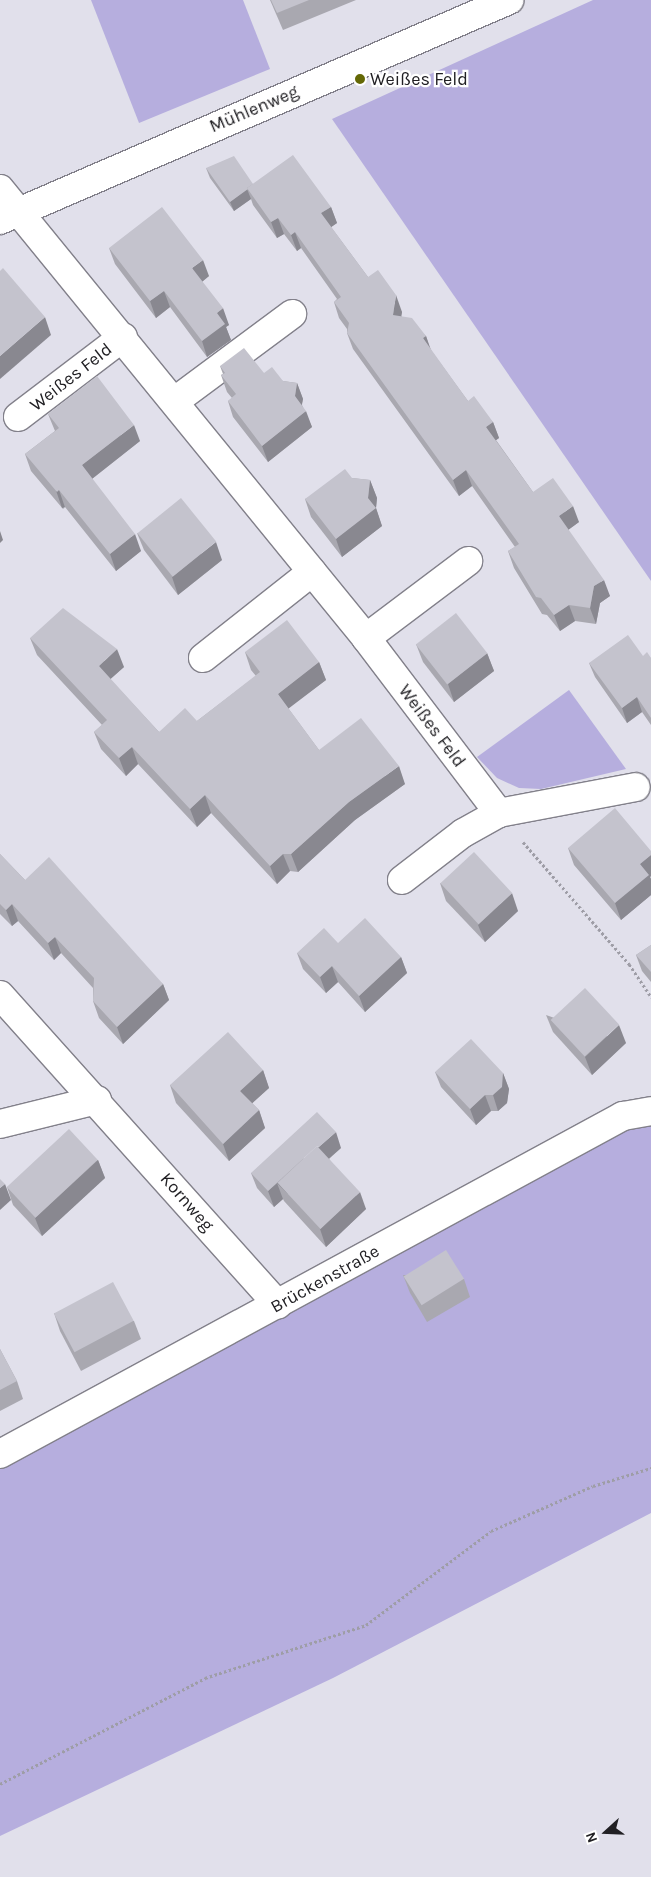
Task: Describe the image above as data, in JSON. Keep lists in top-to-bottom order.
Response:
{
  "streets": {
    "street": [
      "Mühlenweg",
      "Weißes Feld",
      "Kornweg",
      "Brückenstraße"
    ]
  },
  "crossings": [
    ["Mühlenweg", "Weißes Feld"],
    ["Kornweg", "Brückenstraße"]
  ],
  "places": ["Weißes Feld"],
  "north": "left"
}
